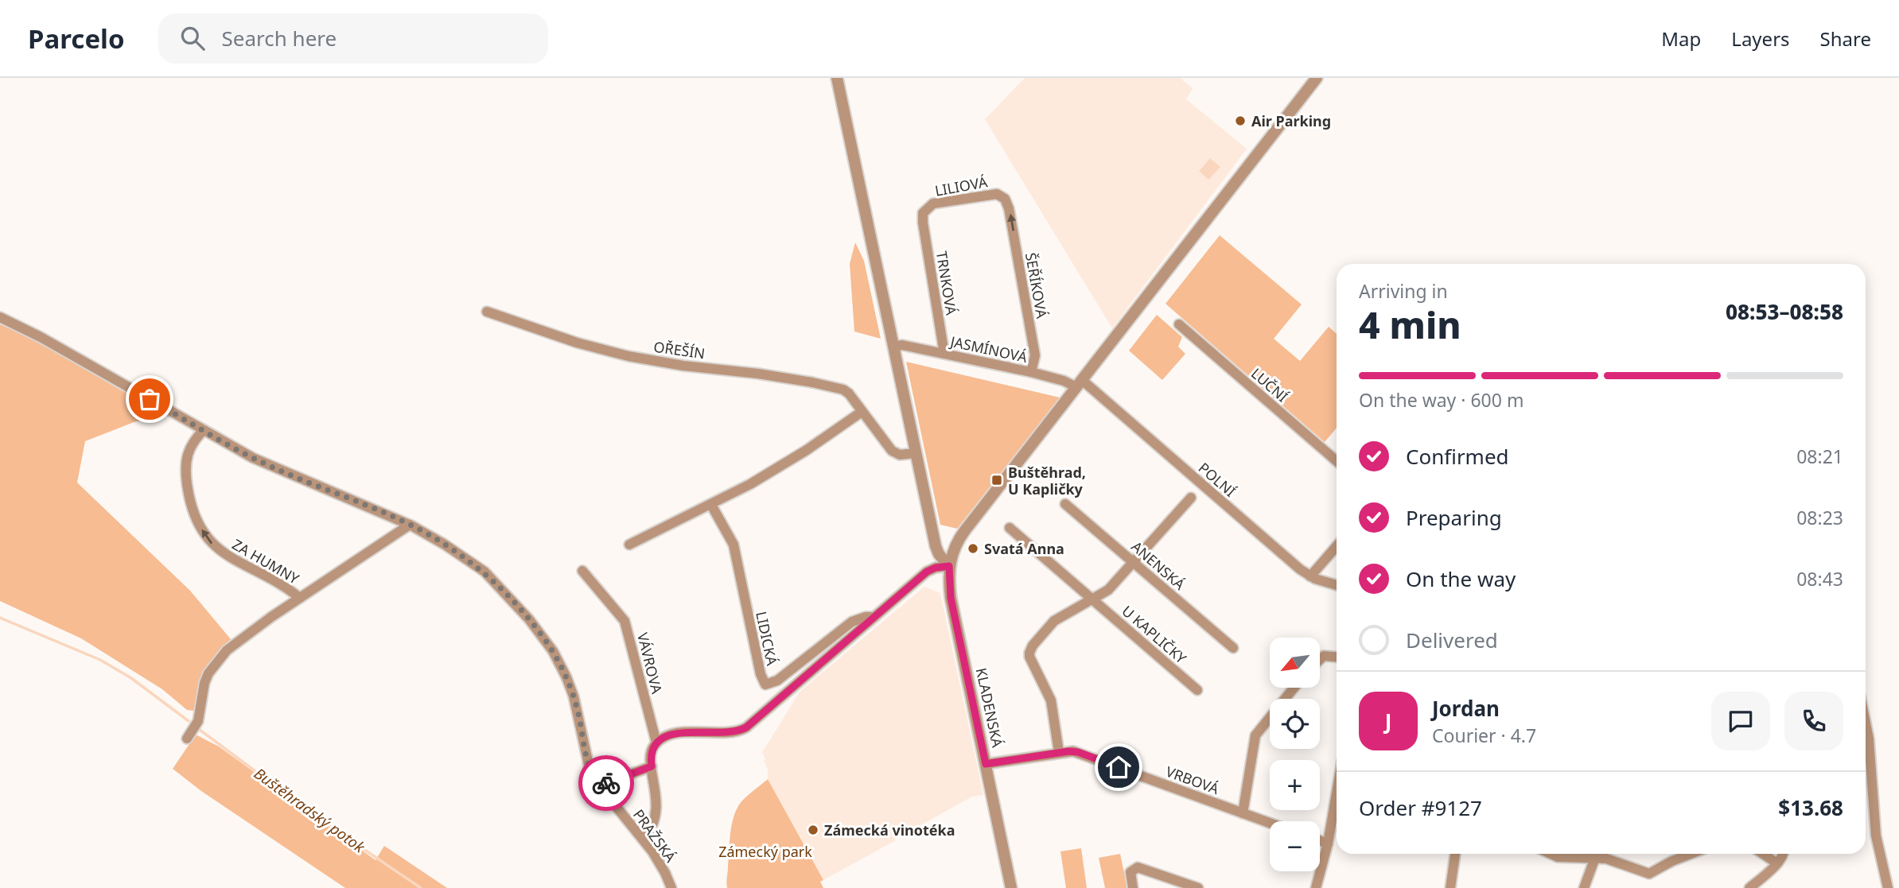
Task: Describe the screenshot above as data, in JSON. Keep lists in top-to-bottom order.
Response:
{
  "streets": {
    "street": [
      "LILIOVÁ",
      "TRNKOVÁ",
      "ŠEŘÍKOVÁ",
      "JASMÍNOVÁ",
      "OŘEŠÍN",
      "LUČNÍ",
      "POLNÍ",
      "ZA HUMNY",
      "ANENSKÁ",
      "U KAPLIČKY",
      "LIDICKÁ",
      "VÁVROVA",
      "KLADENSKÁ",
      "VRBOVÁ",
      "PRAŽSKÁ"
    ]
  },
  "crossings": [
    ["LILIOVÁ", "TRNKOVÁ"],
    ["LILIOVÁ", "ŠEŘÍKOVÁ"],
    ["TRNKOVÁ", "JASMÍNOVÁ"],
    ["ŠEŘÍKOVÁ", "JASMÍNOVÁ"],
    ["JASMÍNOVÁ", "POLNÍ"],
    ["ZA HUMNY", "PRAŽSKÁ"],
    ["LIDICKÁ", "VÁVROVA"],
    ["LIDICKÁ", "KLADENSKÁ"],
    ["KLADENSKÁ", "VRBOVÁ"]
  ],
  "one_way": ["ŠEŘÍKOVÁ", "ZA HUMNY"],
  "water": ["Buštěhradský potok"],
  "parks": ["Zámecký park"],
  "places": {
    "other": ["Air Parking", "Svatá Anna", "Zámecká vinotéka"],
    "transit": ["Buštěhrad, U Kapličky"]
  },
  "north": "bottom left",
  "page": {
    "header": "Parcelo",
    "search": "Search here",
    "nav": ["Map", "Layers", "Share"],
    "heading": ["4 min", "Arriving in", "08:53–08:58"],
    "panel": [
      "Jordan",
      "Courier · 4.7",
      "Order #9127",
      "$13.68"
    ],
    "bar": "On the way · 600 m",
    "list": [
      ["Confirmed", "08:21"],
      ["Preparing", "08:23"],
      ["On the way", "08:43"],
      "Delivered"
    ],
    "map_buttons": ["+", "−"],
    "round": "J"
  }
}
